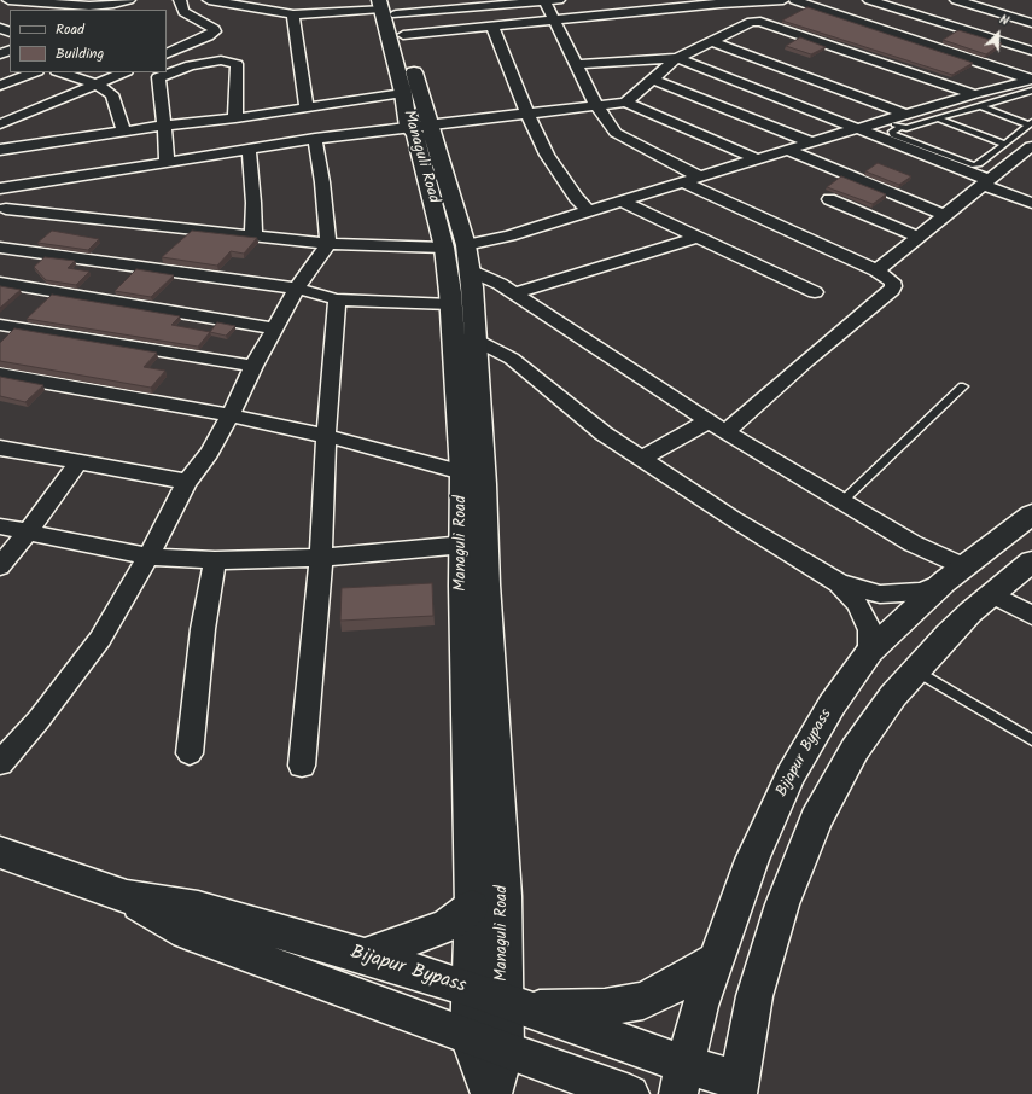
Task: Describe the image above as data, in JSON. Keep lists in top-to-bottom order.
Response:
{
  "streets": {
    "main road": ["Managuli Road", "Bijapur Bypass"]
  },
  "crossings": [
    ["Managuli Road", "Bijapur Bypass"]
  ],
  "legend": ["Road", "Building"],
  "north": "top right"
}
